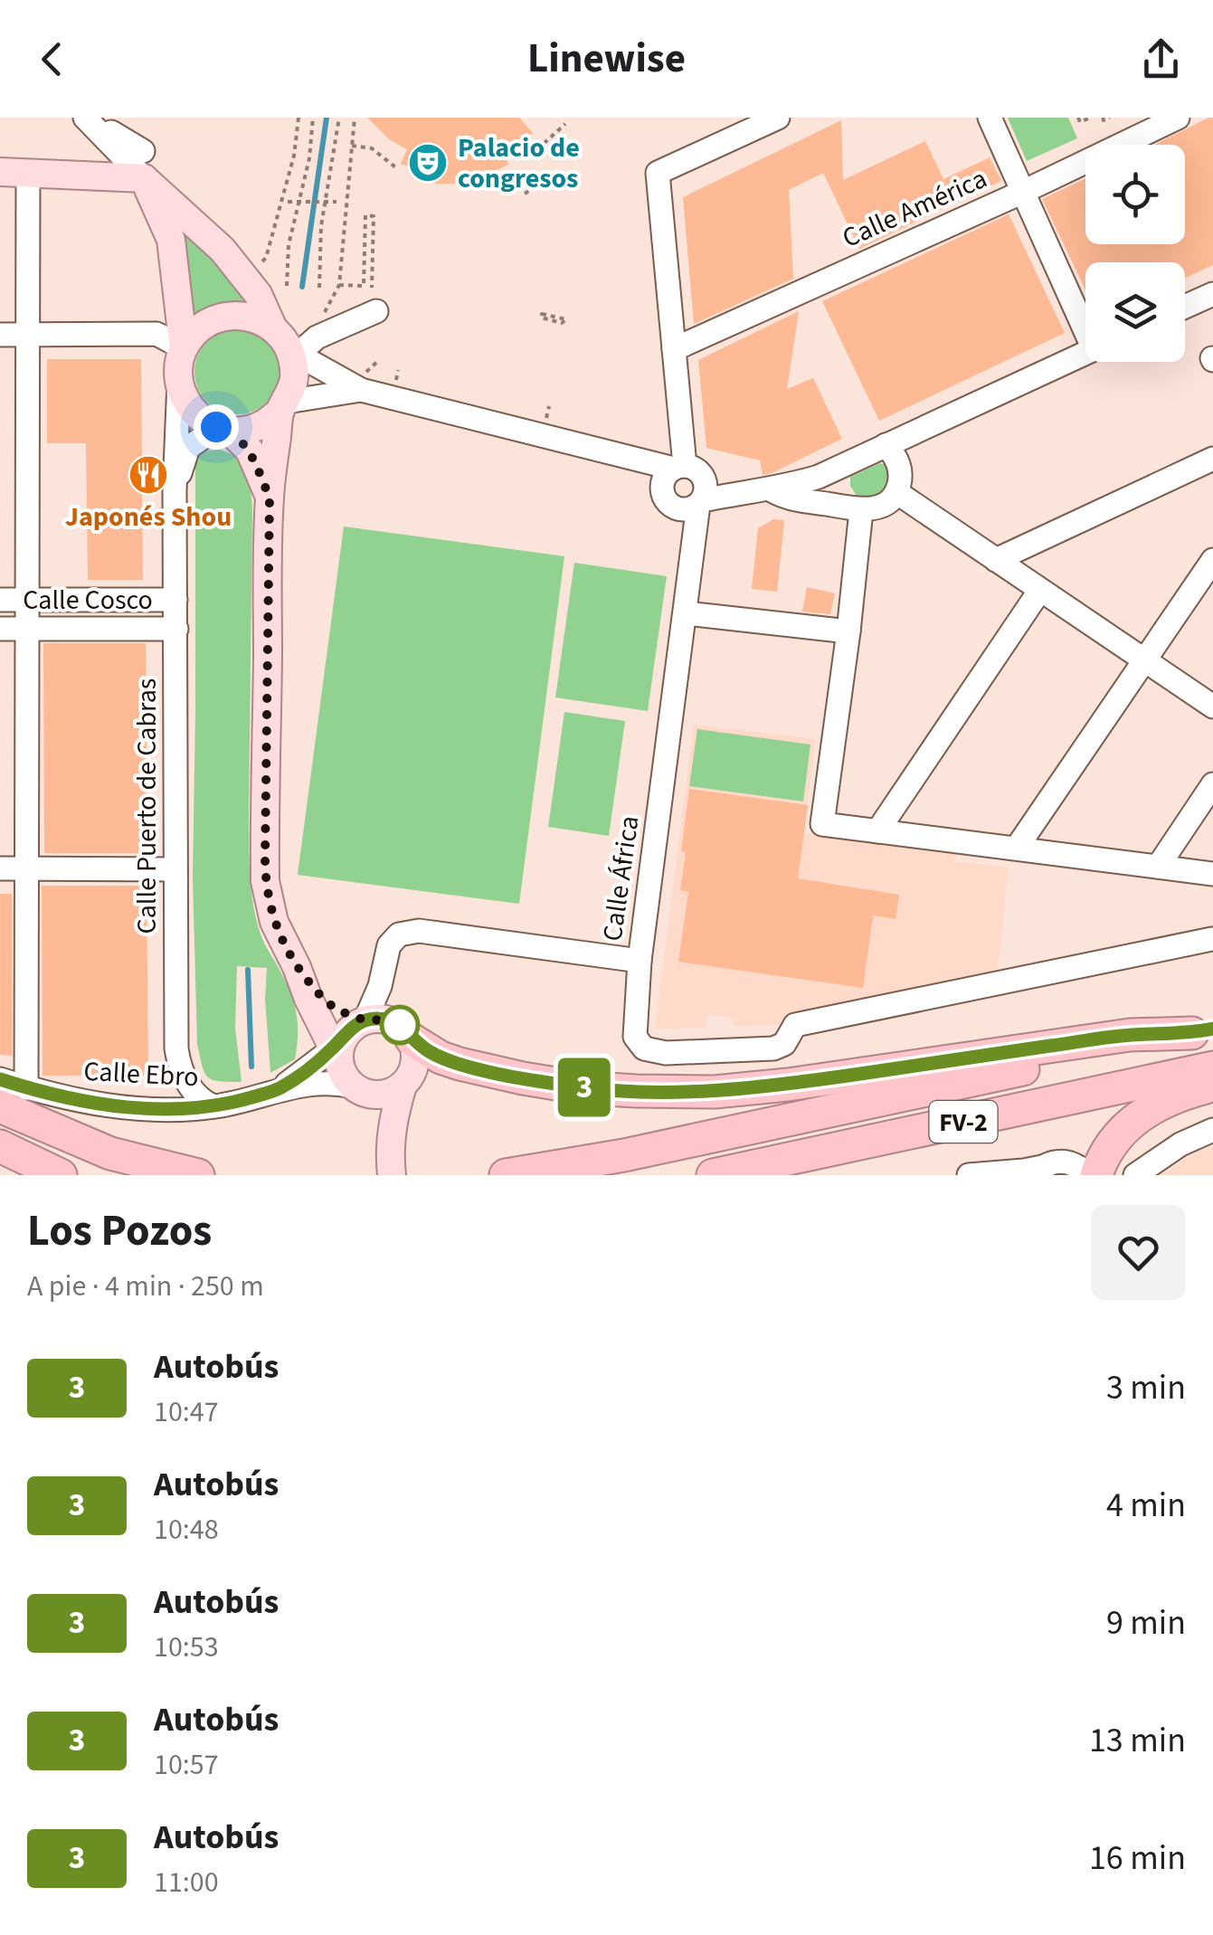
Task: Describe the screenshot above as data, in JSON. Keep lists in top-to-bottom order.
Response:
{
  "streets": {
    "highway": ["FV-2"],
    "street": [
      "Calle América",
      "Calle Cosco",
      "Calle Puerto de Cabras",
      "Calle África",
      "Calle Ebro"
    ]
  },
  "crossings": [
    ["Calle Cosco", "Calle Puerto de Cabras"],
    ["Calle Puerto de Cabras", "Calle Ebro"]
  ],
  "places": {
    "theatre": ["Palacio de congresos"],
    "restaurant": ["Japonés Shou"]
  },
  "lines": ["bus line 3"],
  "page": {
    "header": "Linewise",
    "on_map": "3",
    "heading": ["Los Pozos", "A pie · 4 min · 250 m"],
    "list": [
      {
        "mark": "3",
        "name": "Autobús",
        "note": "10:47",
        "value": "3 min"
      },
      {
        "mark": "3",
        "name": "Autobús",
        "note": "10:48",
        "value": "4 min"
      },
      {
        "mark": "3",
        "name": "Autobús",
        "note": "10:53",
        "value": "9 min"
      },
      {
        "mark": "3",
        "name": "Autobús",
        "note": "10:57",
        "value": "13 min"
      },
      {
        "mark": "3",
        "name": "Autobús",
        "note": "11:00",
        "value": "16 min"
      }
    ]
  }
}
